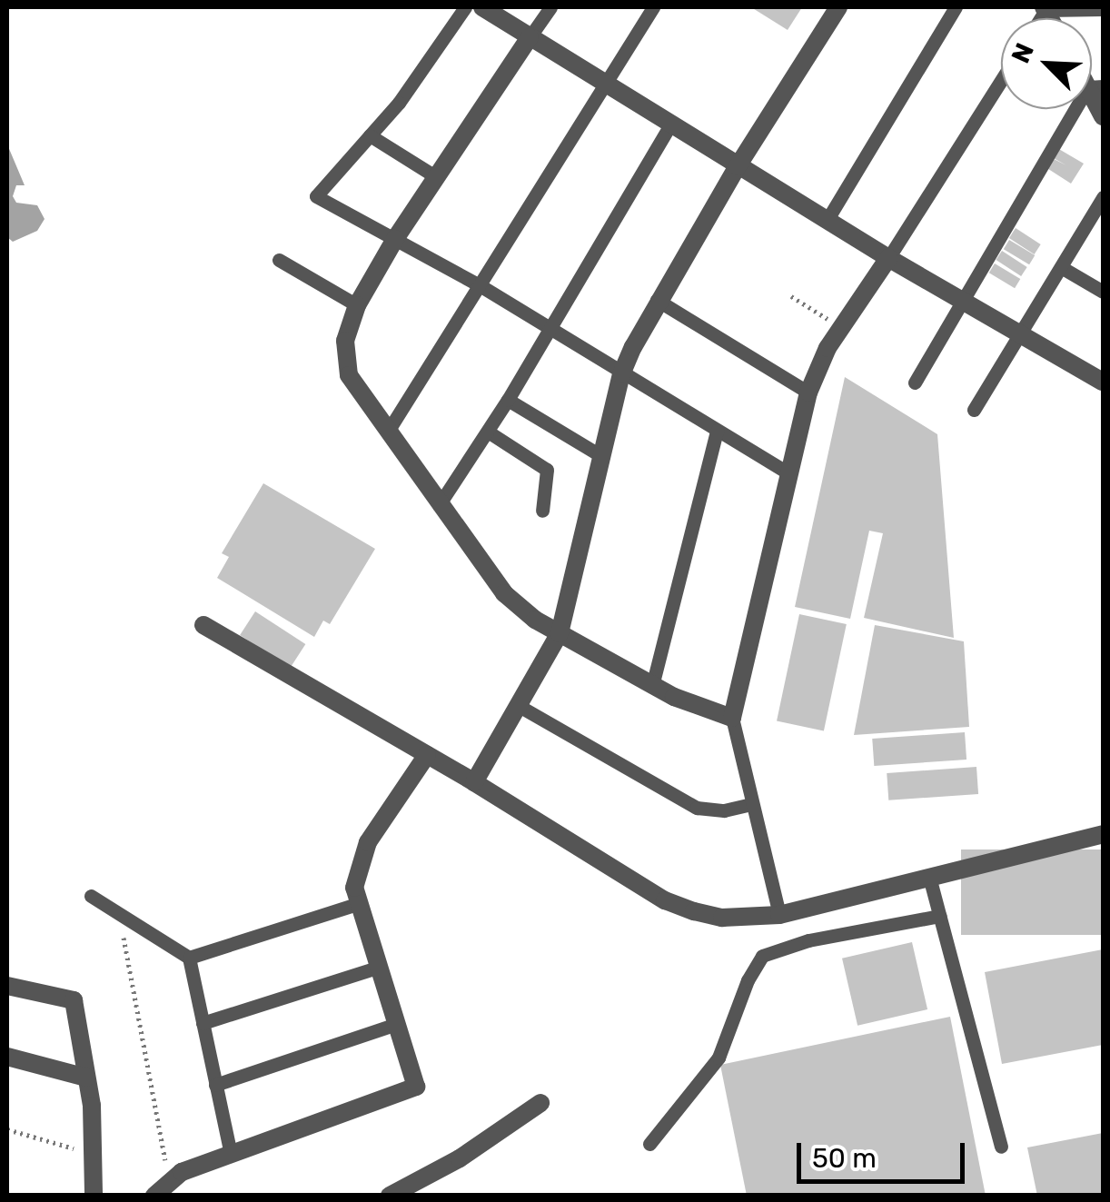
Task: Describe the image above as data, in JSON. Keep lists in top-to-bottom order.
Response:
{
  "scale_bar": "50 m",
  "north": "top left"
}
